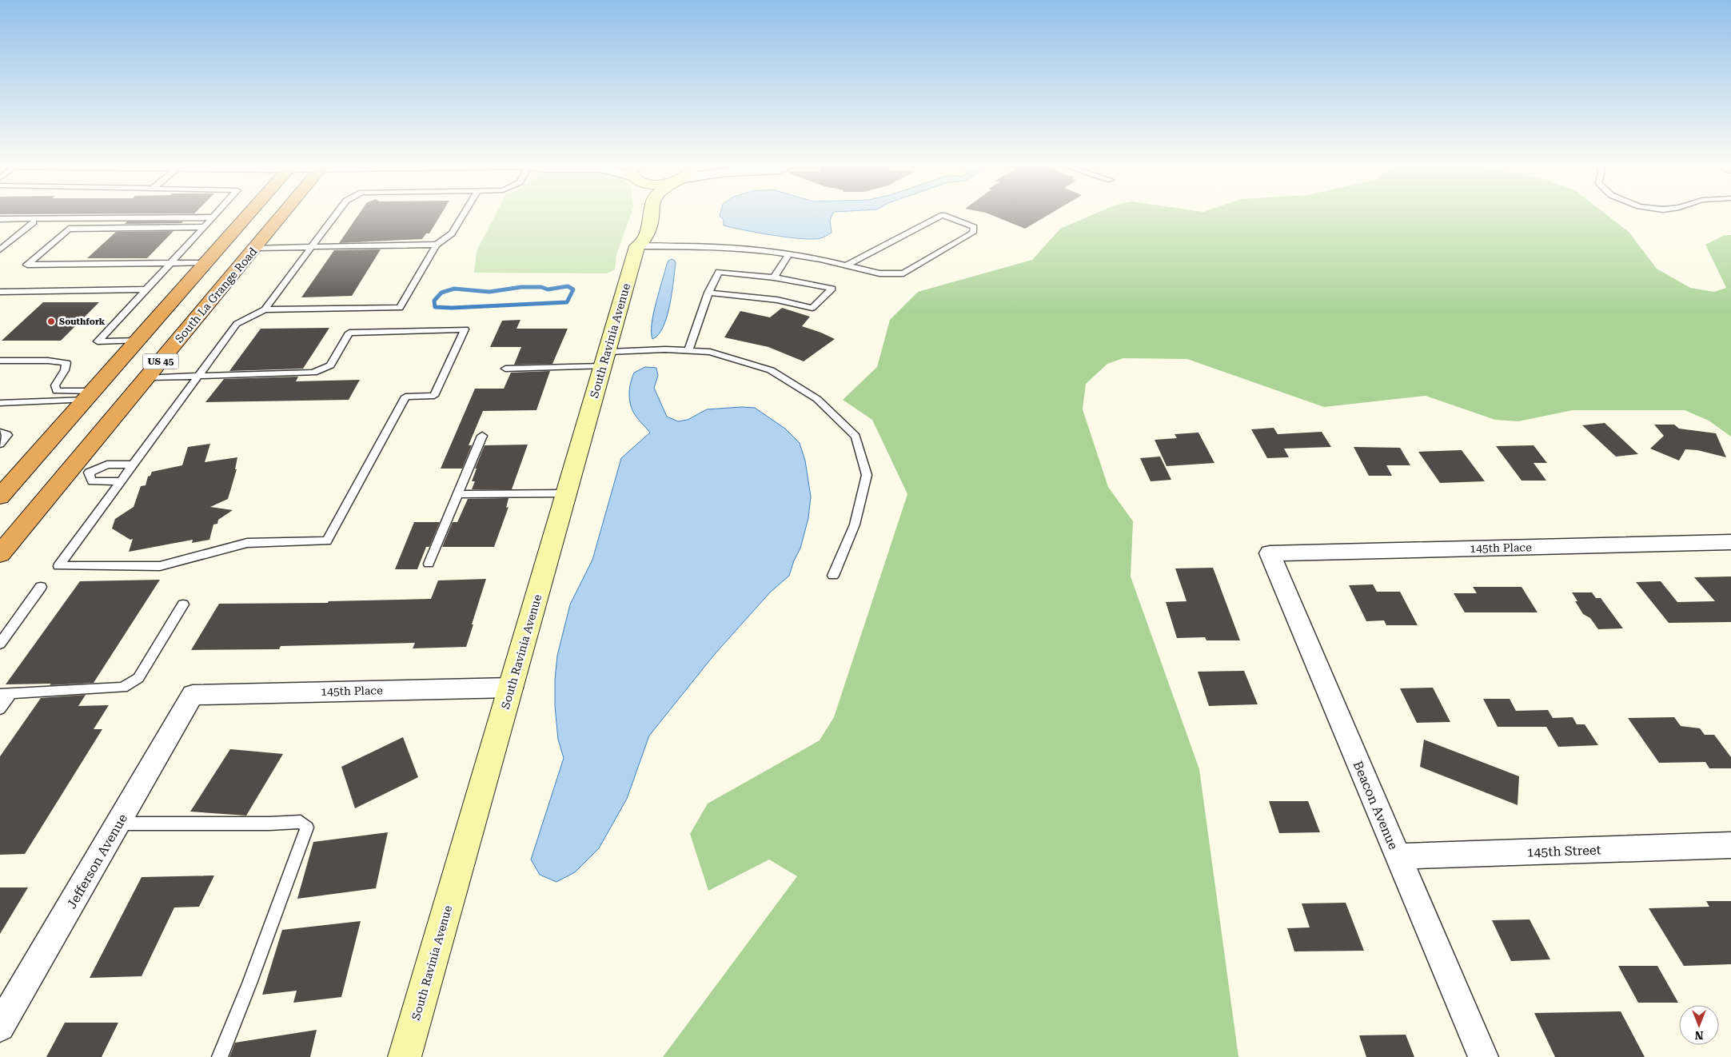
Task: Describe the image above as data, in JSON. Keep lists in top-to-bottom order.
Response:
{
  "streets": {
    "highway": ["South La Grange Road", "US 45"],
    "street": [
      "South Ravinia Avenue",
      "145th Place",
      "Beacon Avenue",
      "145th Street",
      "Jefferson Avenue"
    ]
  },
  "crossings": [
    ["South Ravinia Avenue", "145th Place"],
    ["145th Place", "Beacon Avenue"],
    ["145th Place", "Jefferson Avenue"],
    ["Beacon Avenue", "145th Street"]
  ],
  "places": ["Southfork"],
  "north": "bottom"
}
